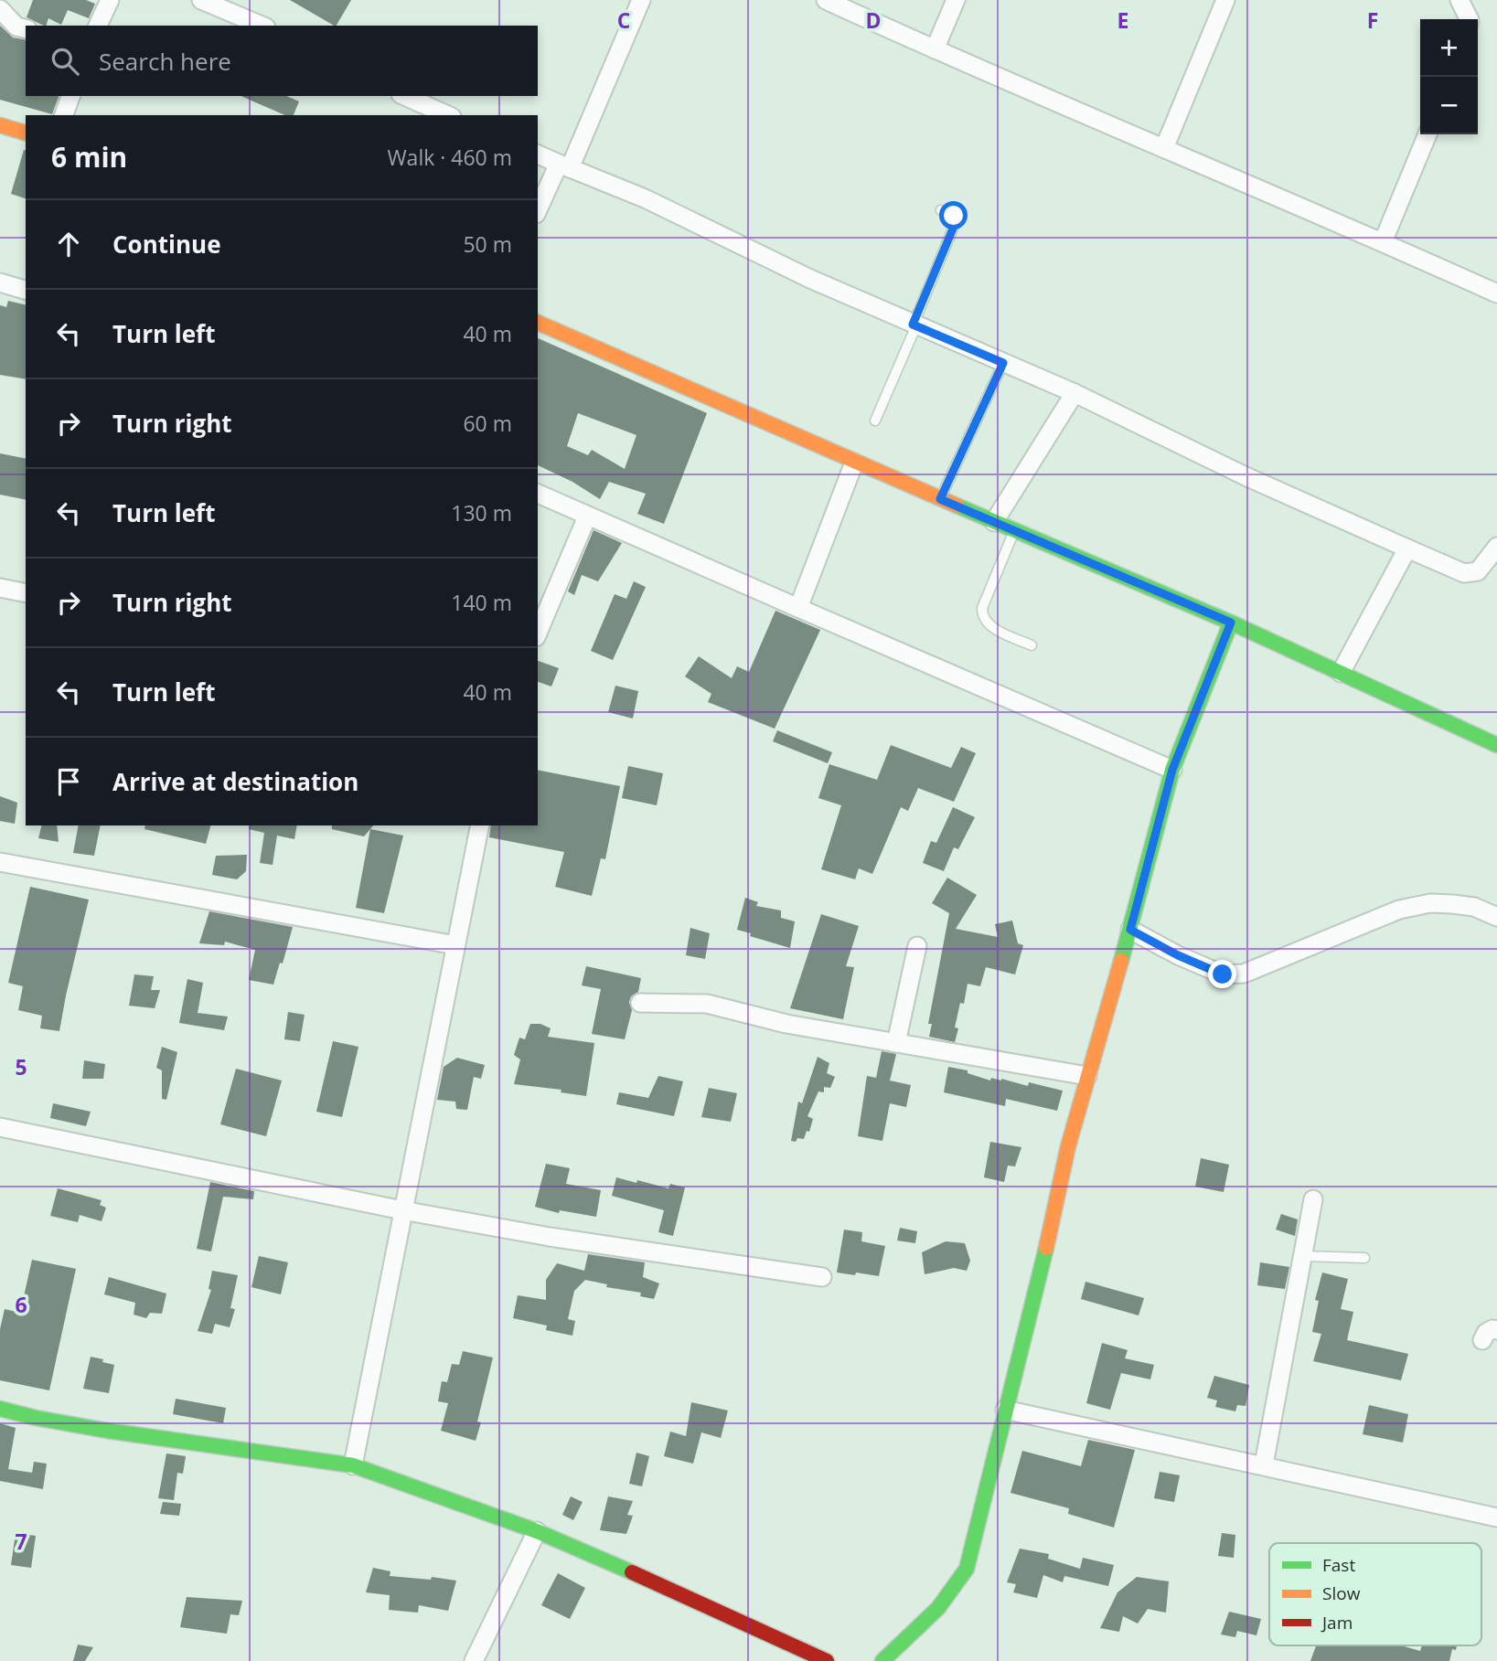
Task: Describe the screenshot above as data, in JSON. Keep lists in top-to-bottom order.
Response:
{
  "legend": ["Fast", "Slow", "Jam"],
  "page": {
    "map_buttons": ["+", "−"],
    "search": "Search here",
    "heading": ["6 min", "Walk · 460 m"],
    "list": [
      ["Continue", "50 m"],
      ["Turn left", "40 m"],
      ["Turn right", "60 m"],
      ["Turn left", "130 m"],
      ["Turn right", "140 m"],
      ["Turn left", "40 m"],
      "Arrive at destination"
    ]
  },
  "grid": {
    "columns": [
      "C",
      "D",
      "E",
      "F"
    ],
    "rows": ["5", "6", "7"]
  }
}
